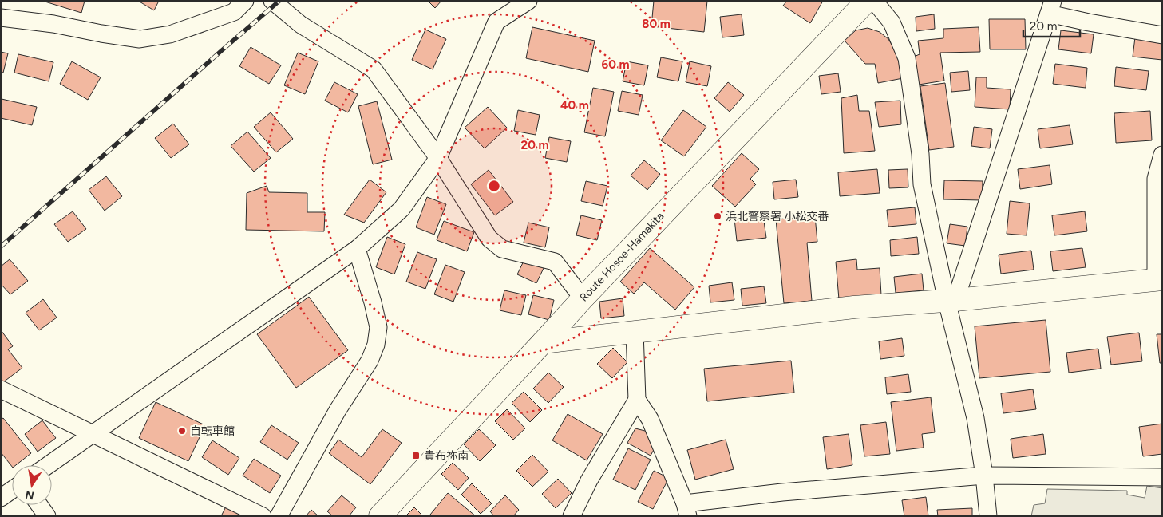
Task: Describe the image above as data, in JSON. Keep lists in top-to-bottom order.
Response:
{
  "streets": {
    "main road": ["Route Hosoe-Hamakita"]
  },
  "places": {
    "other": ["浜北警察署 小松交番", "自転車館"],
    "transit": ["貴布祢南"]
  },
  "scale_bar": "20 m",
  "north": "bottom",
  "rings": [
    "80 m",
    "60 m",
    "40 m",
    "20 m"
  ]
}
